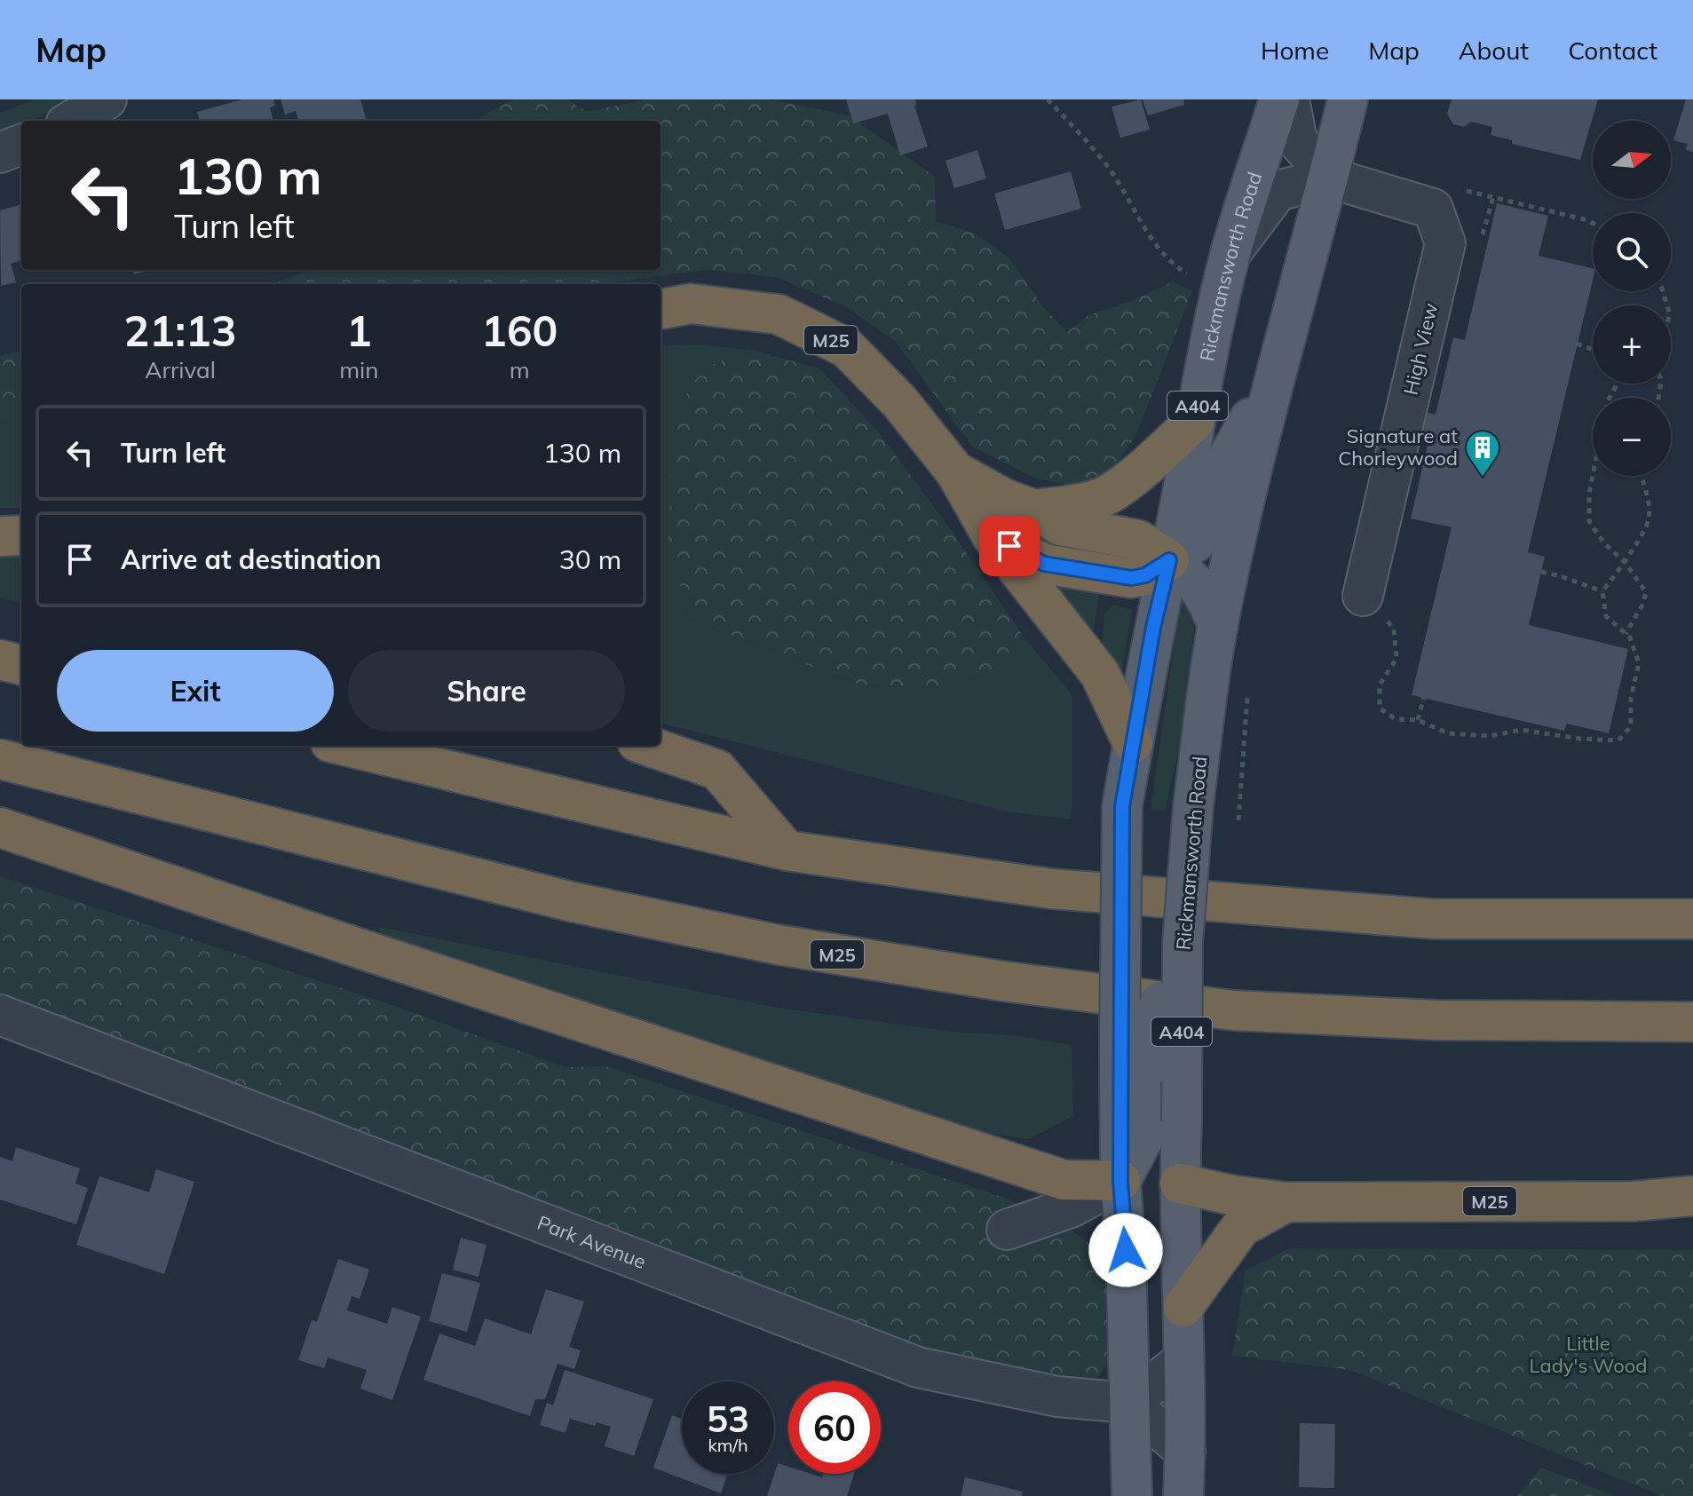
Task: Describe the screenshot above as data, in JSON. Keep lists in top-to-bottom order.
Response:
{
  "streets": {
    "highway": ["M25"],
    "main road": ["Rickmansworth Road", "A404"],
    "street": ["High View", "Park Avenue"]
  },
  "crossings": [
    ["Rickmansworth Road", "M25"],
    ["Rickmansworth Road", "Park Avenue"]
  ],
  "parks": ["Little Lady's Wood"],
  "places": {
    "building": ["Signature at Chorleywood"]
  },
  "north": "right",
  "page": {
    "header": "Map",
    "nav": [
      "Home",
      "Map",
      "About",
      "Contact"
    ],
    "map_buttons": ["+", "−"],
    "turn": ["130 m", "Turn left"],
    "eta": [
      "21:13",
      "Arrival",
      "1",
      "min",
      "160",
      "m"
    ],
    "list": [
      {
        "name": "Turn left",
        "value": "130 m"
      },
      {
        "name": "Arrive at destination",
        "value": "30 m"
      }
    ],
    "buttons": ["Exit", "Share"],
    "speed": "53 km/h",
    "limit": "60"
  }
}
